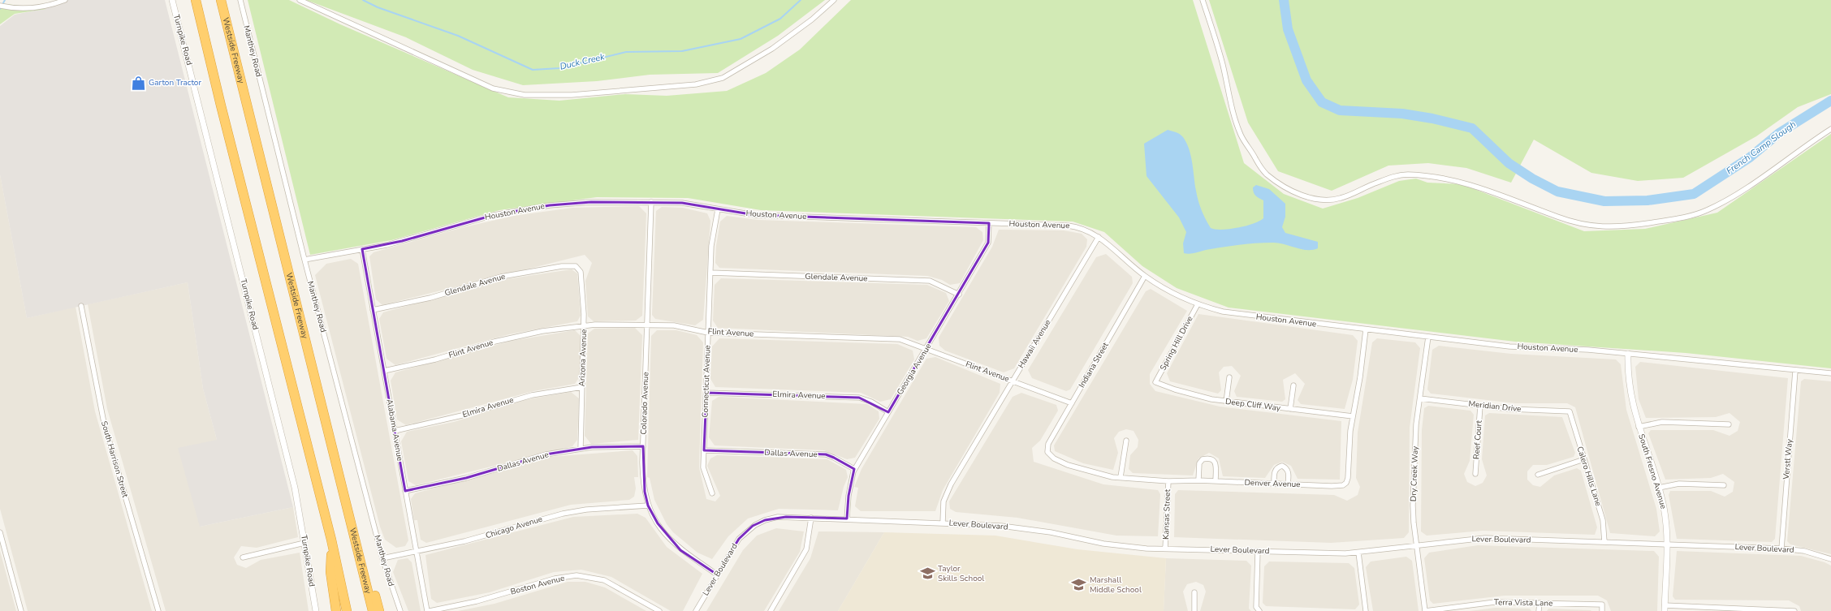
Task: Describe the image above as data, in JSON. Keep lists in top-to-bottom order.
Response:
{
  "streets": {
    "highway": ["Westside Freeway"],
    "street": [
      "Turnpike Road",
      "Manthey Road",
      "Houston Avenue",
      "Glendale Avenue",
      "Flint Avenue",
      "Spring Hill Drive",
      "Hawaii Avenue",
      "Arizona Avenue",
      "Indiana Street",
      "Georgia Avenue",
      "Connecticut Avenue",
      "Elmira Avenue",
      "Colorado Avenue",
      "Deep Cliff Way",
      "Meridian Drive",
      "Alabama Avenue",
      "Reef Court",
      "Dallas Avenue",
      "South Harrison Street",
      "Verstl Way",
      "South Fresno Avenue",
      "Dry Creek Way",
      "Calero Hills Lane",
      "Denver Avenue",
      "Kansas Street",
      "Lever Boulevard",
      "Chicago Avenue",
      "Boston Avenue",
      "Terra Vista Lane"
    ]
  },
  "crossings": [
    ["Manthey Road", "Houston Avenue"],
    ["Manthey Road", "Chicago Avenue"],
    ["Houston Avenue", "Spring Hill Drive"],
    ["Houston Avenue", "Hawaii Avenue"],
    ["Houston Avenue", "Indiana Street"],
    ["Houston Avenue", "Georgia Avenue"],
    ["Houston Avenue", "Connecticut Avenue"],
    ["Houston Avenue", "Colorado Avenue"],
    ["Houston Avenue", "Alabama Avenue"],
    ["Houston Avenue", "Verstl Way"],
    ["Houston Avenue", "South Fresno Avenue"],
    ["Houston Avenue", "Dry Creek Way"],
    ["Houston Avenue", "Denver Avenue"],
    ["Glendale Avenue", "Arizona Avenue"],
    ["Glendale Avenue", "Georgia Avenue"],
    ["Glendale Avenue", "Connecticut Avenue"],
    ["Glendale Avenue", "Alabama Avenue"],
    ["Flint Avenue", "Hawaii Avenue"],
    ["Flint Avenue", "Arizona Avenue"],
    ["Flint Avenue", "Indiana Street"],
    ["Flint Avenue", "Georgia Avenue"],
    ["Flint Avenue", "Connecticut Avenue"],
    ["Flint Avenue", "Colorado Avenue"],
    ["Flint Avenue", "Alabama Avenue"],
    ["Spring Hill Drive", "Deep Cliff Way"],
    ["Hawaii Avenue", "Lever Boulevard"],
    ["Arizona Avenue", "Elmira Avenue"],
    ["Arizona Avenue", "Dallas Avenue"],
    ["Indiana Street", "Denver Avenue"],
    ["Georgia Avenue", "Elmira Avenue"],
    ["Georgia Avenue", "Dallas Avenue"],
    ["Georgia Avenue", "Lever Boulevard"],
    ["Connecticut Avenue", "Elmira Avenue"],
    ["Connecticut Avenue", "Dallas Avenue"],
    ["Elmira Avenue", "Alabama Avenue"],
    ["Colorado Avenue", "Dallas Avenue"],
    ["Colorado Avenue", "Lever Boulevard"],
    ["Colorado Avenue", "Chicago Avenue"],
    ["Deep Cliff Way", "Denver Avenue"],
    ["Meridian Drive", "Reef Court"],
    ["Meridian Drive", "Dry Creek Way"],
    ["Meridian Drive", "Calero Hills Lane"],
    ["Alabama Avenue", "Dallas Avenue"],
    ["Alabama Avenue", "Chicago Avenue"],
    ["Alabama Avenue", "Boston Avenue"],
    ["Verstl Way", "Lever Boulevard"],
    ["South Fresno Avenue", "Lever Boulevard"],
    ["Dry Creek Way", "Lever Boulevard"],
    ["Dry Creek Way", "Terra Vista Lane"],
    ["Calero Hills Lane", "Lever Boulevard"],
    ["Denver Avenue", "Kansas Street"],
    ["Kansas Street", "Lever Boulevard"]
  ],
  "water": ["Duck Creek", "French Camp Slough"],
  "places": {
    "shop": ["Garton Tractor"],
    "school or university": ["Taylor Skills School", "Marshall Middle School"]
  }
}
